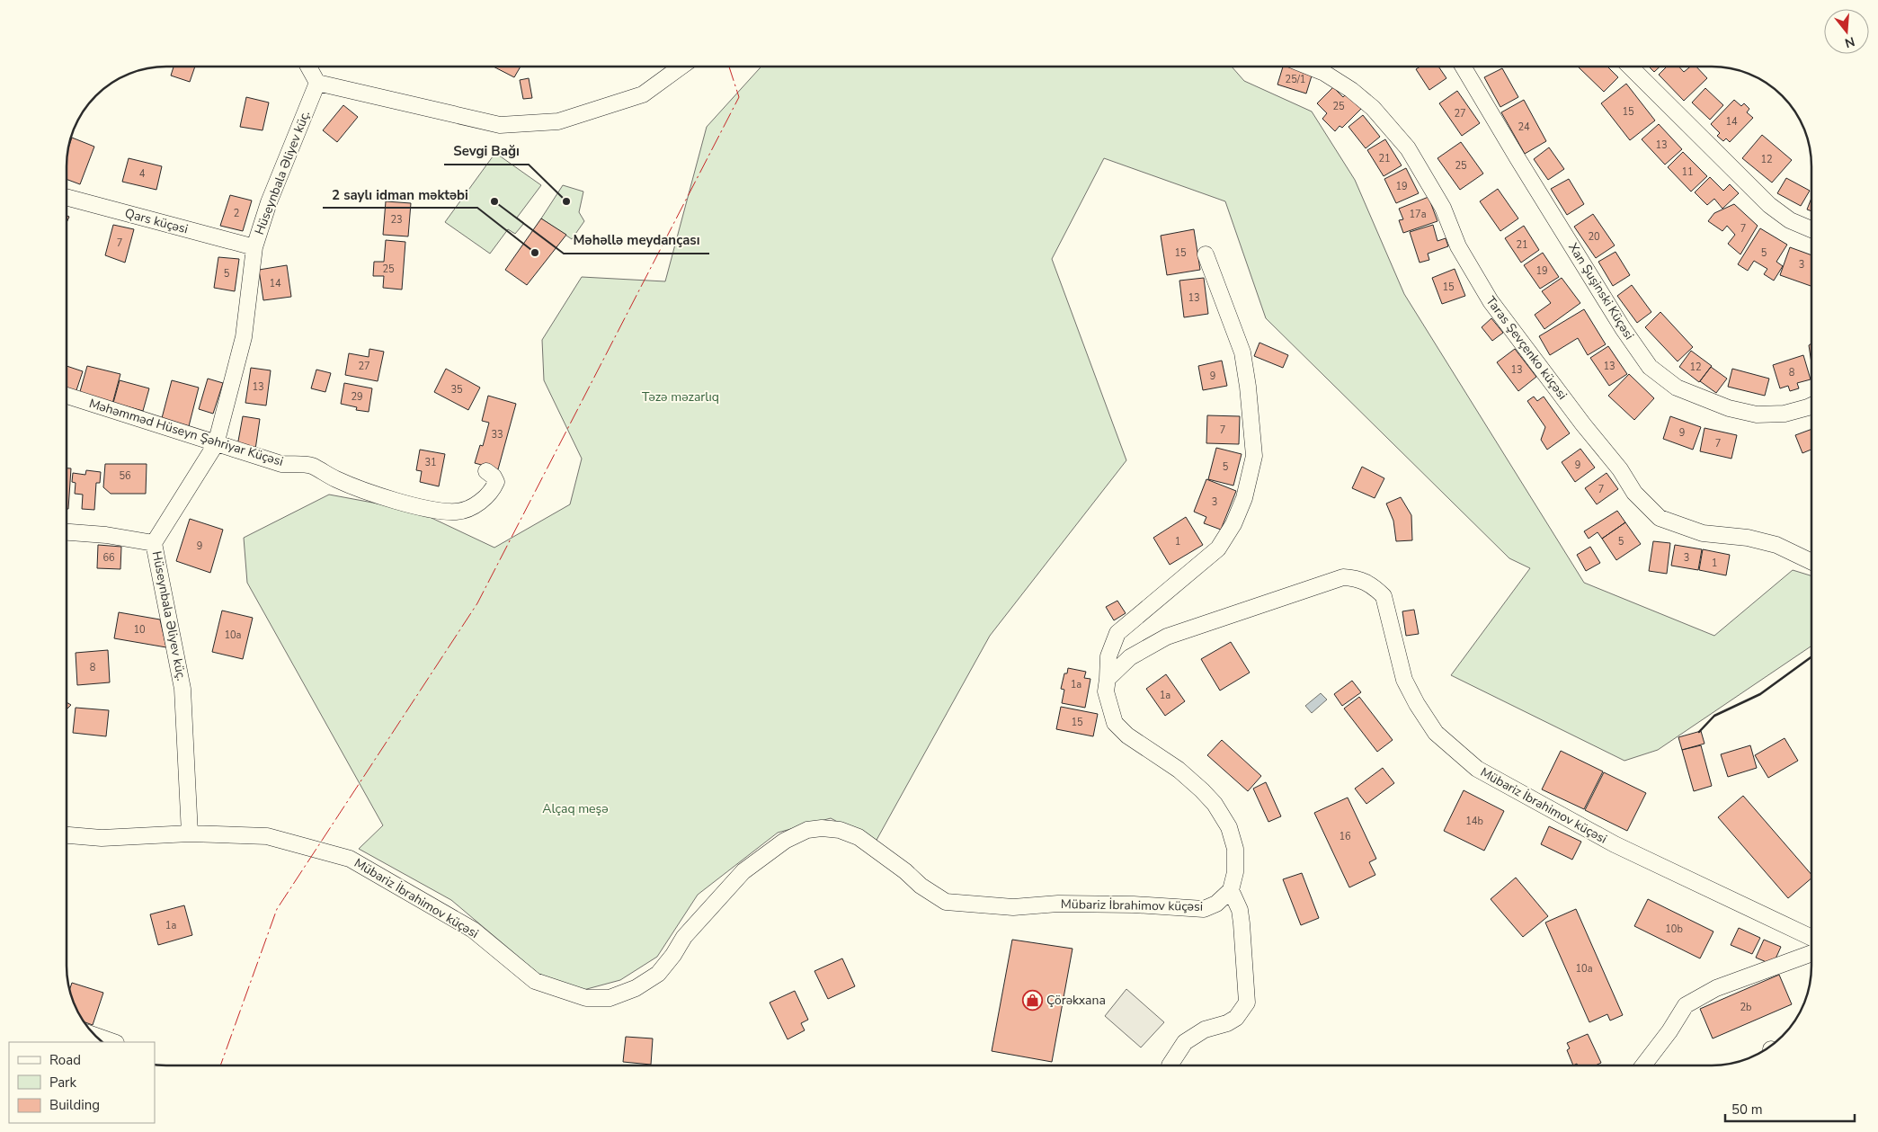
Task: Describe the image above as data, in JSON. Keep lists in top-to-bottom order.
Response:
{
  "streets": {
    "street": [
      "Hüseynbala Əliyev küç.",
      "Qars küçəsi",
      "Xan Şuşinski Küçəsi",
      "Taras Şevçenko küçəsi",
      "Məhəmməd Hüseyn Şəhriyar Küçəsi",
      "Mübariz İbrahimov küçəsi"
    ]
  },
  "crossings": [
    ["Hüseynbala Əliyev küç.", "Qars küçəsi"],
    ["Hüseynbala Əliyev küç.", "Məhəmməd Hüseyn Şəhriyar Küçəsi"],
    ["Hüseynbala Əliyev küç.", "Mübariz İbrahimov küçəsi"]
  ],
  "parks": ["Təzə məzarlıq", "Alçaq meşə"],
  "places": {
    "other": ["Məhəllə meydançası", "Sevgi Bağı", "2 saylı idman məktəbi"],
    "shop": ["Çörəkxana"]
  },
  "house_numbers": [
    "25/1",
    "25",
    "15",
    "27",
    "14",
    "24",
    "13",
    "21",
    "12",
    "25",
    "11",
    "4",
    "19",
    "2",
    "17a",
    "23",
    "7",
    "20",
    "7",
    "21",
    "15",
    "5",
    "3",
    "25",
    "19",
    "5",
    "14",
    "15",
    "13",
    "27",
    "13",
    "12",
    "13",
    "8",
    "9",
    "13",
    "35",
    "29",
    "7",
    "9",
    "33",
    "7",
    "31",
    "9",
    "5",
    "56",
    "7",
    "3",
    "1",
    "5",
    "9",
    "66",
    "3",
    "1",
    "10",
    "10а",
    "8",
    "1а",
    "1а",
    "15",
    "14b",
    "16",
    "1a",
    "10b",
    "10a",
    "2b"
  ],
  "legend": ["Road", "Park", "Building"],
  "scale_bar": "50 m",
  "north": "bottom"
}
